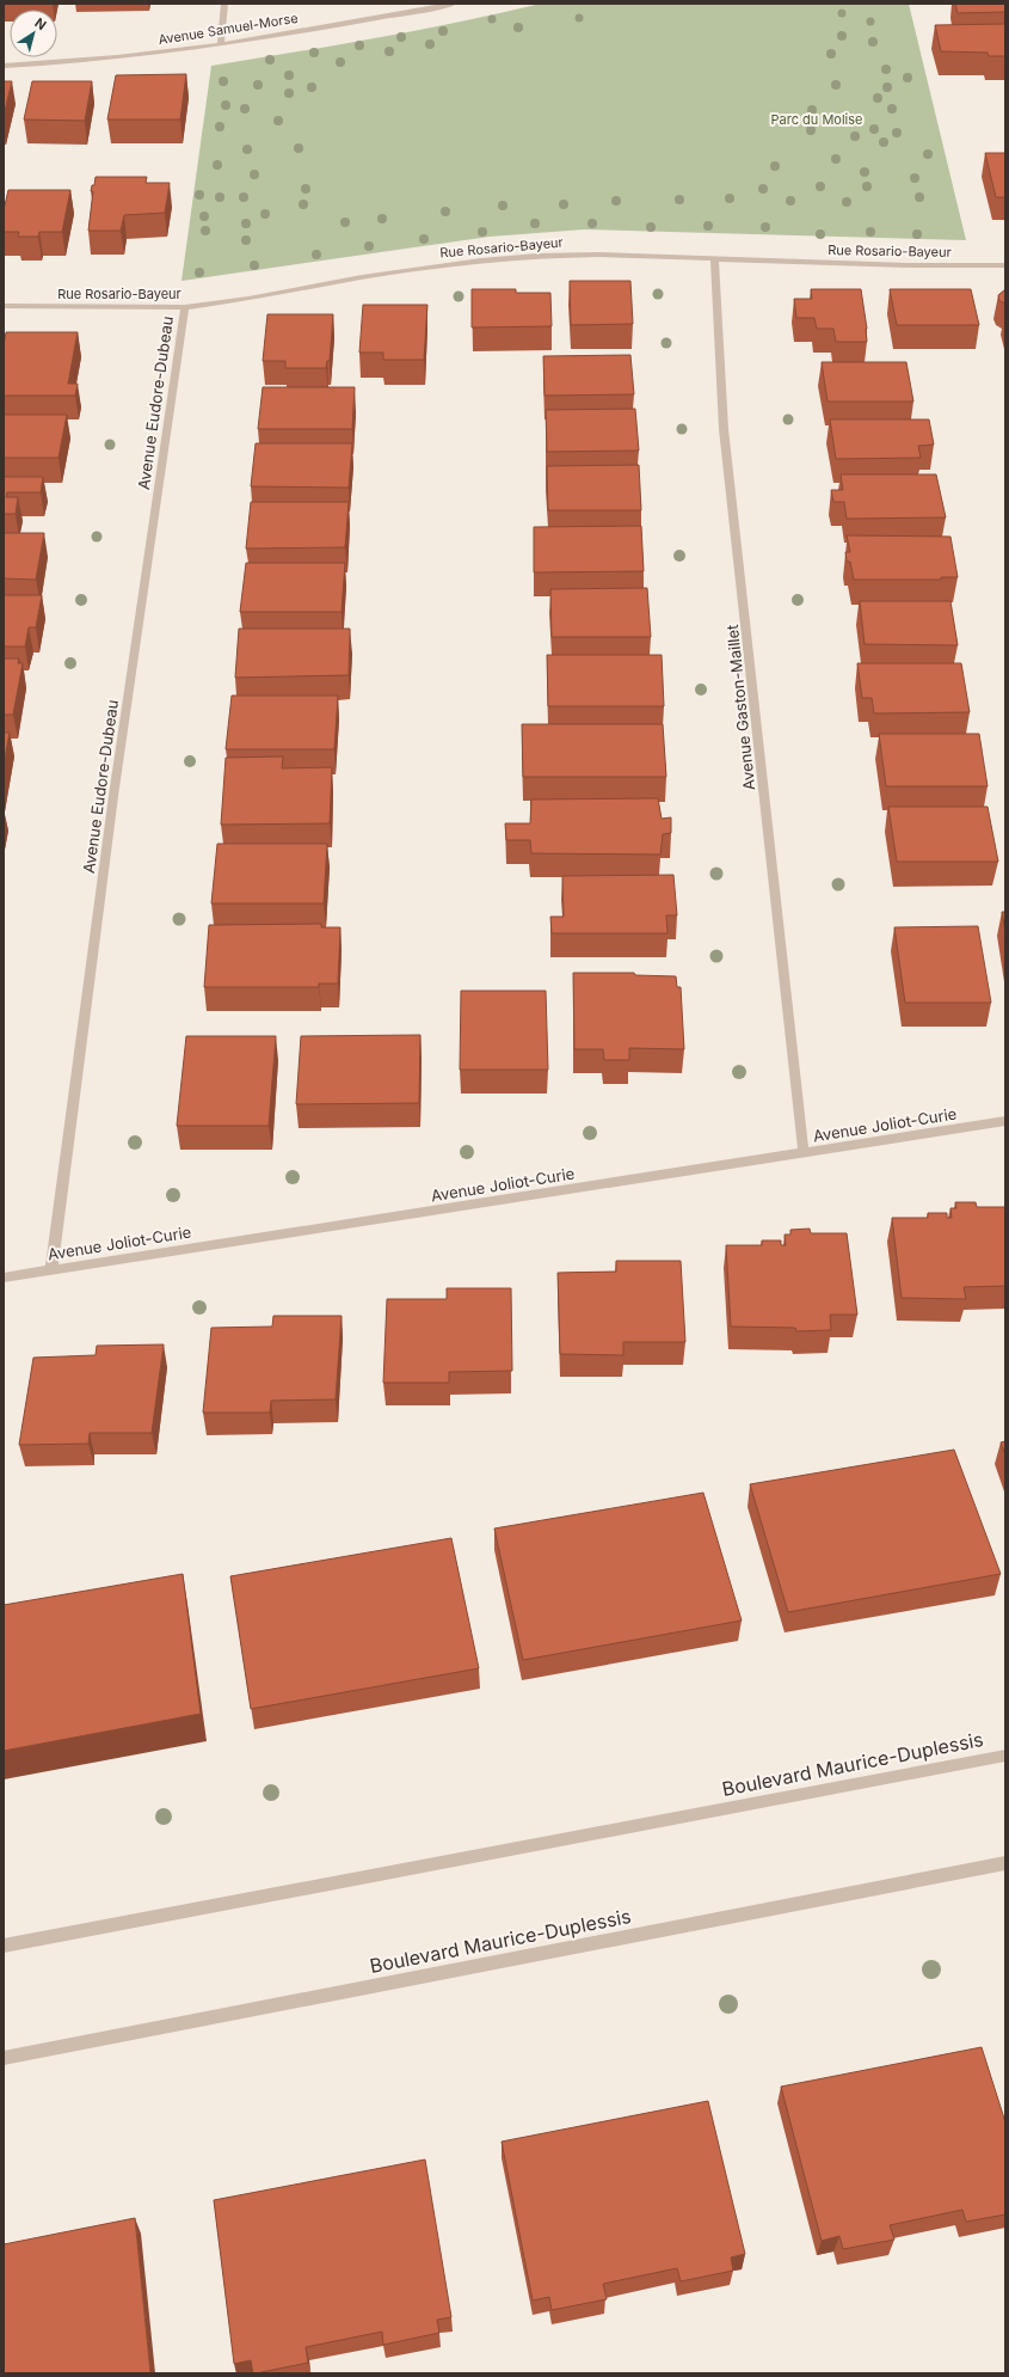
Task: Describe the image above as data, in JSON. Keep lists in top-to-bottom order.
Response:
{
  "streets": {
    "street": [
      "Avenue Samuel-Morse",
      "Rue Rosario-Bayeur",
      "Avenue Eudore-Dubeau",
      "Avenue Gaston-Maillet",
      "Avenue Joliot-Curie",
      "Boulevard Maurice-Duplessis"
    ]
  },
  "crossings": [
    ["Rue Rosario-Bayeur", "Avenue Eudore-Dubeau"],
    ["Rue Rosario-Bayeur", "Avenue Gaston-Maillet"],
    ["Avenue Eudore-Dubeau", "Avenue Joliot-Curie"],
    ["Avenue Gaston-Maillet", "Avenue Joliot-Curie"]
  ],
  "parks": ["Parc du Molise"],
  "north": "top right"
}
